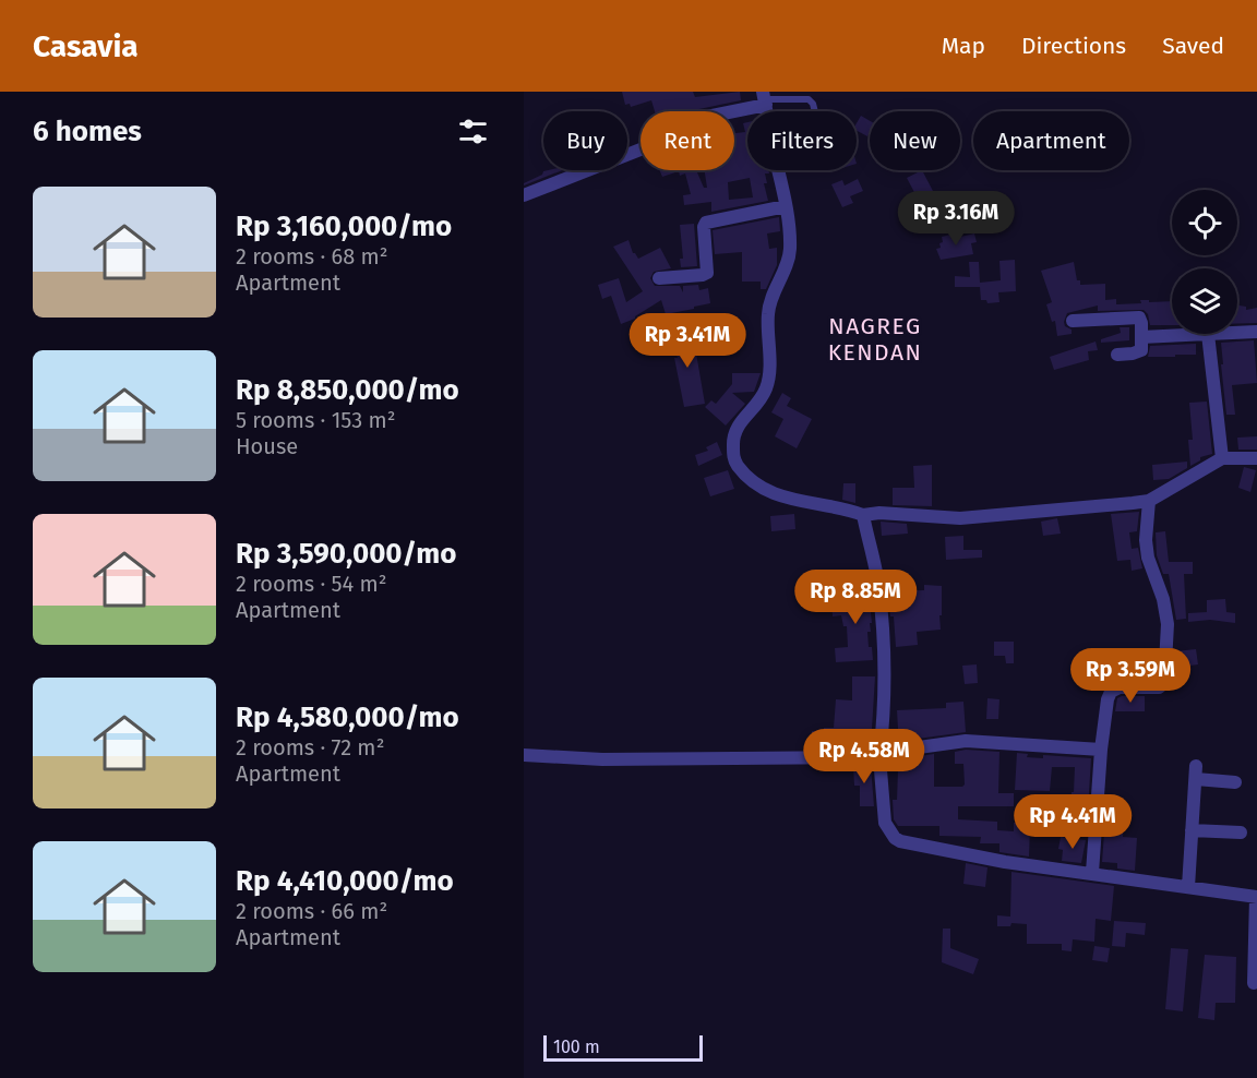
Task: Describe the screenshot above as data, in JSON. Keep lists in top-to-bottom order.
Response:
{
  "districts": ["NAGREG KENDAN"],
  "scale_bar": "100 m",
  "page": {
    "header": "Casavia",
    "nav": ["Map", "Directions", "Saved"],
    "heading": "6 homes",
    "chip": [
      "Buy",
      "Rent",
      "Filters",
      "New",
      "Apartment"
    ],
    "list": [
      {
        "name": "Rp 3,160,000/mo",
        "note": "2 rooms · 68 m² · Apartment"
      },
      {
        "name": "Rp 8,850,000/mo",
        "note": "5 rooms · 153 m² · House"
      },
      {
        "name": "Rp 3,590,000/mo",
        "note": "2 rooms · 54 m² · Apartment"
      },
      {
        "name": "Rp 4,580,000/mo",
        "note": "2 rooms · 72 m² · Apartment"
      },
      {
        "name": "Rp 4,410,000/mo",
        "note": "2 rooms · 66 m² · Apartment"
      }
    ],
    "price": [
      "Rp 3.16M",
      "Rp 3.41M",
      "Rp 8.85M",
      "Rp 3.59M",
      "Rp 4.58M",
      "Rp 4.41M"
    ],
    "scale": "100 m"
  }
}
